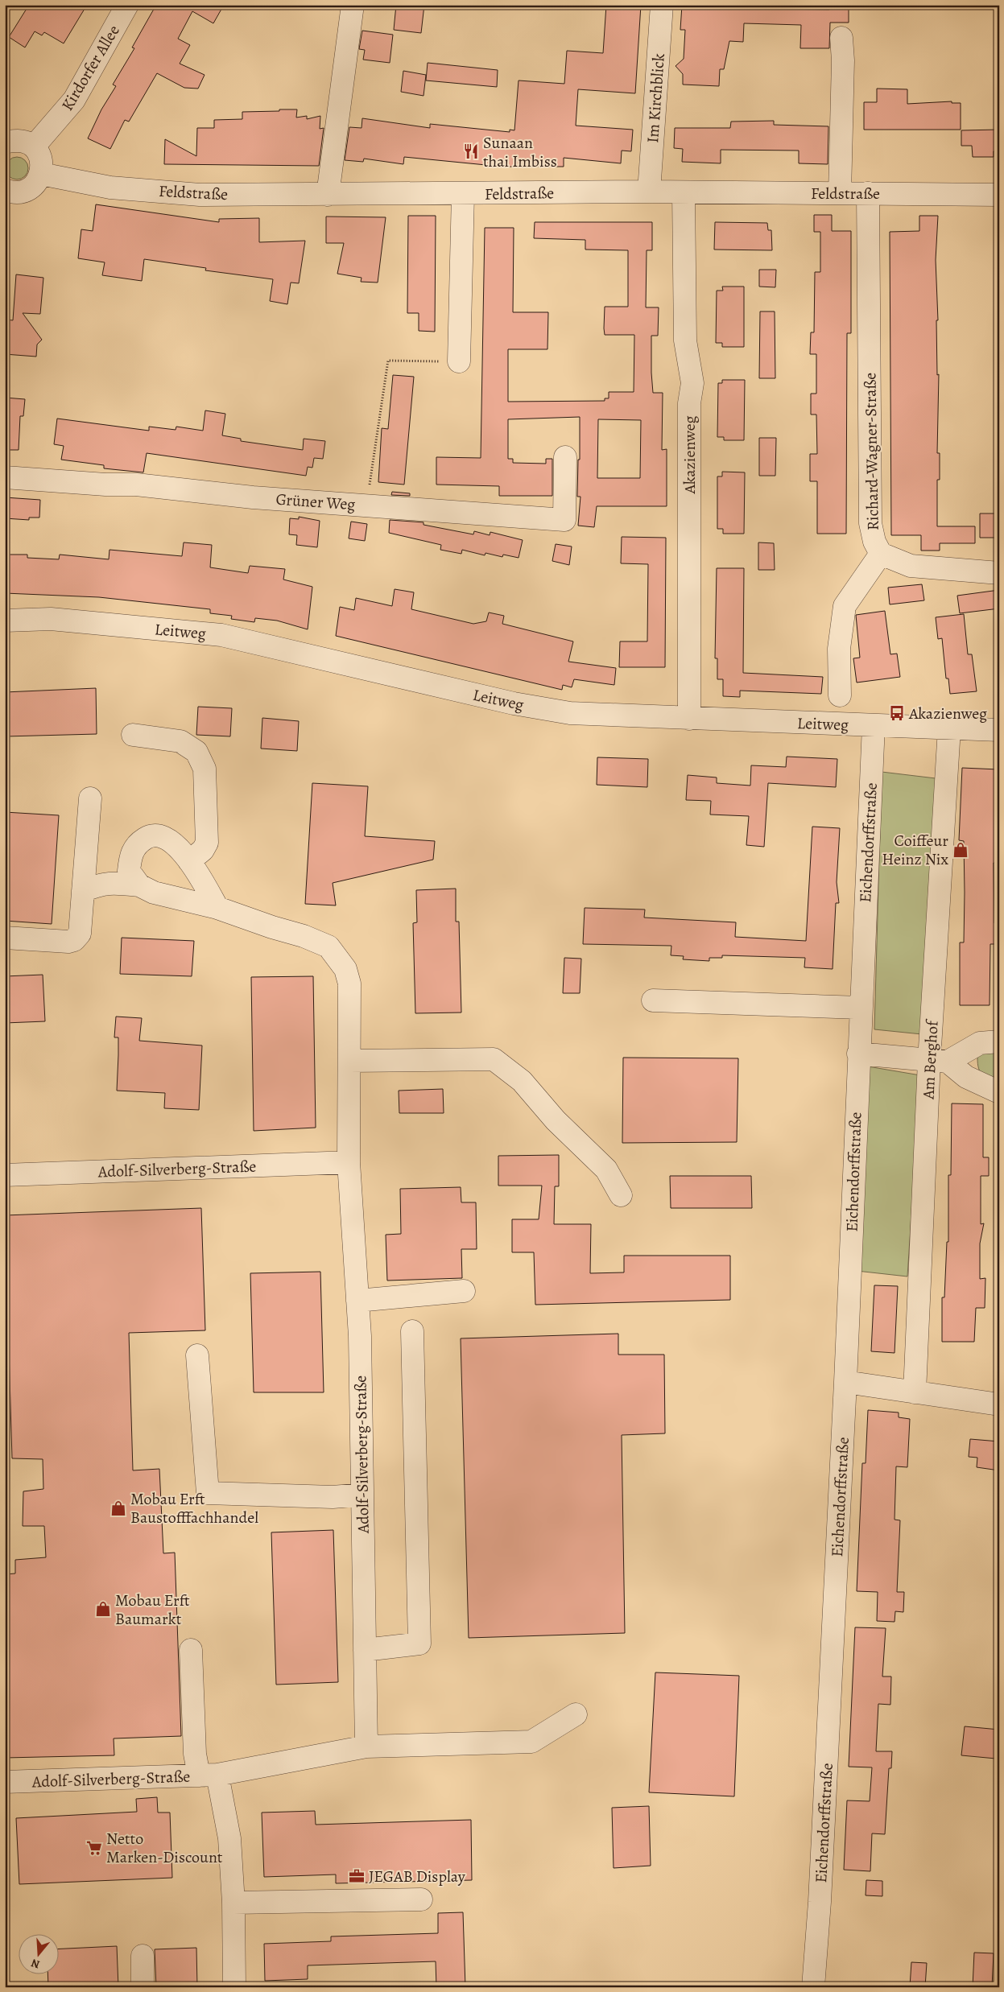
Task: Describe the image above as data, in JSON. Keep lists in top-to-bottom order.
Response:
{
  "streets": {
    "street": [
      "Kirdorfer Allee",
      "Im Kirchblick",
      "Feldstraße",
      "Richard-Wagner-Straße",
      "Akazienweg",
      "Grüner Weg",
      "Leitweg",
      "Eichendorffstraße",
      "Am Berghof",
      "Adolf-Silverberg-Straße"
    ]
  },
  "crossings": [
    ["Im Kirchblick", "Feldstraße"],
    ["Feldstraße", "Richard-Wagner-Straße"],
    ["Feldstraße", "Akazienweg"],
    ["Akazienweg", "Leitweg"],
    ["Leitweg", "Eichendorffstraße"],
    ["Leitweg", "Am Berghof"]
  ],
  "places": {
    "restaurant": ["Sunaan thai Imbiss"],
    "bus stop": ["Akazienweg"],
    "shop": ["Coiffeur Heinz Nix", "Mobau Erft Baustofffachhandel", "Mobau Erft Baumarkt"],
    "supermarket": ["Netto Marken-Discount"],
    "office": ["JEGAB Display"]
  },
  "north": "bottom"
}
